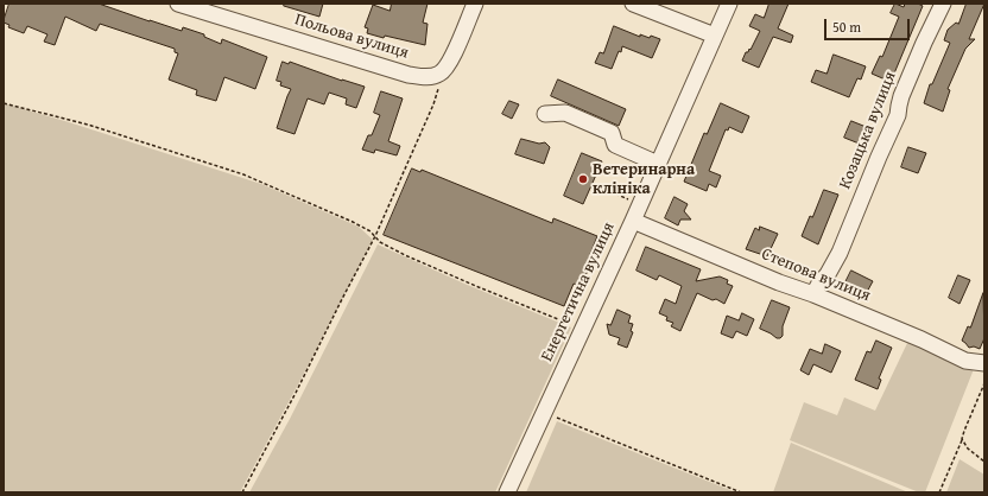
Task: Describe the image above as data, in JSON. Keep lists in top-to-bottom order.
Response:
{
  "streets": {
    "street": [
      "Польова вулиця",
      "Козацька вулиця",
      "Степова вулиця",
      "Енергетична вулиця"
    ]
  },
  "crossings": [
    ["Козацька вулиця", "Степова вулиця"],
    ["Степова вулиця", "Енергетична вулиця"]
  ],
  "places": ["Ветеринарна клініка"],
  "scale_bar": "50 m"
}
